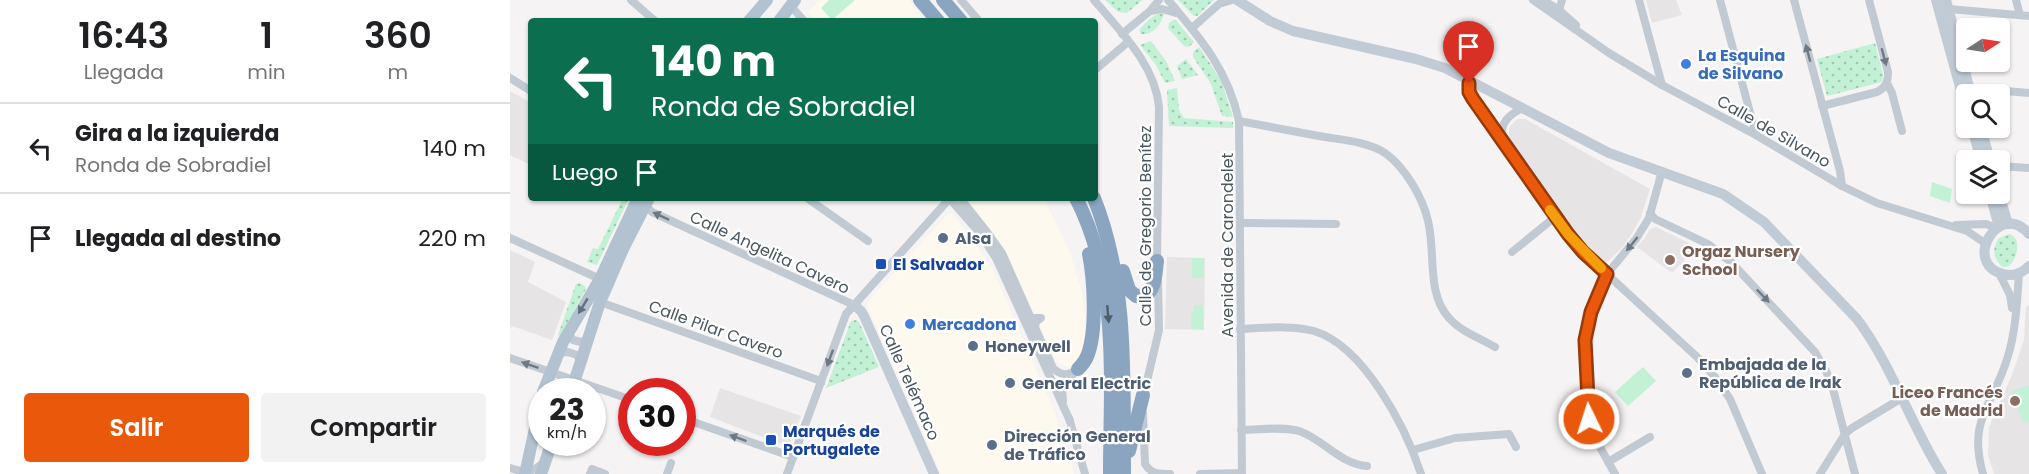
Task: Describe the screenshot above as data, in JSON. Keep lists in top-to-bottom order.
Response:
{
  "streets": {
    "street": [
      "Calle de Silvano",
      "Calle de Gregorio Benítez",
      "Avenida de Carondelet",
      "Calle Angelita Cavero",
      "Calle Pilar Cavero",
      "Calle Telémaco"
    ]
  },
  "crossings": [
    ["Calle Angelita Cavero", "Calle Telémaco"]
  ],
  "one_way": ["Calle Angelita Cavero"],
  "places": {
    "other": [
      "La Esquina de Silvano",
      "Alsa",
      "Orgaz Nursery School",
      "Mercadona",
      "Honeywell",
      "Embajada de la República de Irak",
      "General Electric",
      "Liceo Francés de Madrid",
      "Dirección General de Tráfico"
    ],
    "transit": ["El Salvador", "Marqués de Portugalete"]
  },
  "north": "right",
  "page": {
    "eta": [
      "16:43",
      "Llegada",
      "1",
      "min",
      "360",
      "m"
    ],
    "turn": ["140 m", "Ronda de Sobradiel"],
    "list": [
      {
        "name": "Gira a la izquierda",
        "note": "Ronda de Sobradiel",
        "value": "140 m"
      },
      {
        "name": "Llegada al destino",
        "value": "220 m"
      }
    ],
    "then": "Luego",
    "speed": "23 km/h",
    "limit": "30",
    "buttons": ["Salir", "Compartir"]
  }
}
